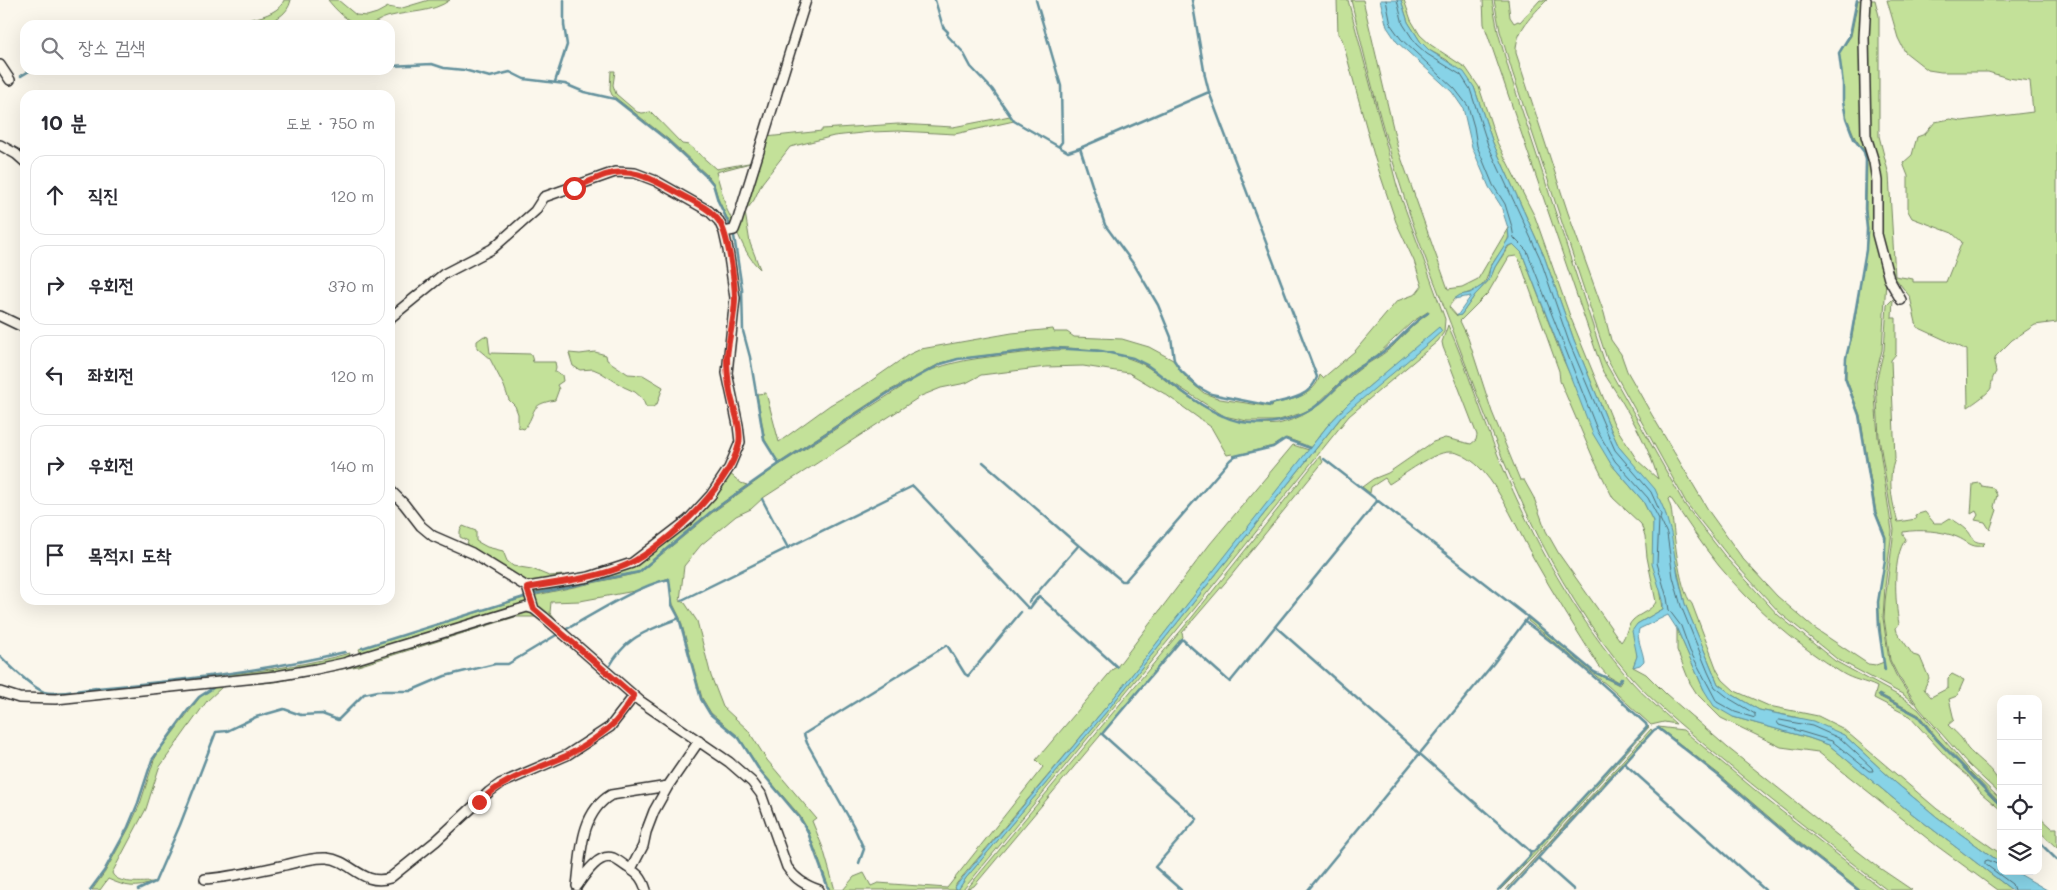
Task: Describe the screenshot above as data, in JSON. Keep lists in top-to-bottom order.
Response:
{
  "page": {
    "search": "장소 검색",
    "heading": ["10 분", "도보 · 750 m"],
    "list": [
      ["직진", "120 m"],
      ["우회전", "370 m"],
      ["좌회전", "120 m"],
      ["우회전", "140 m"],
      "목적지 도착"
    ],
    "map_buttons": ["+", "−"]
  }
}
